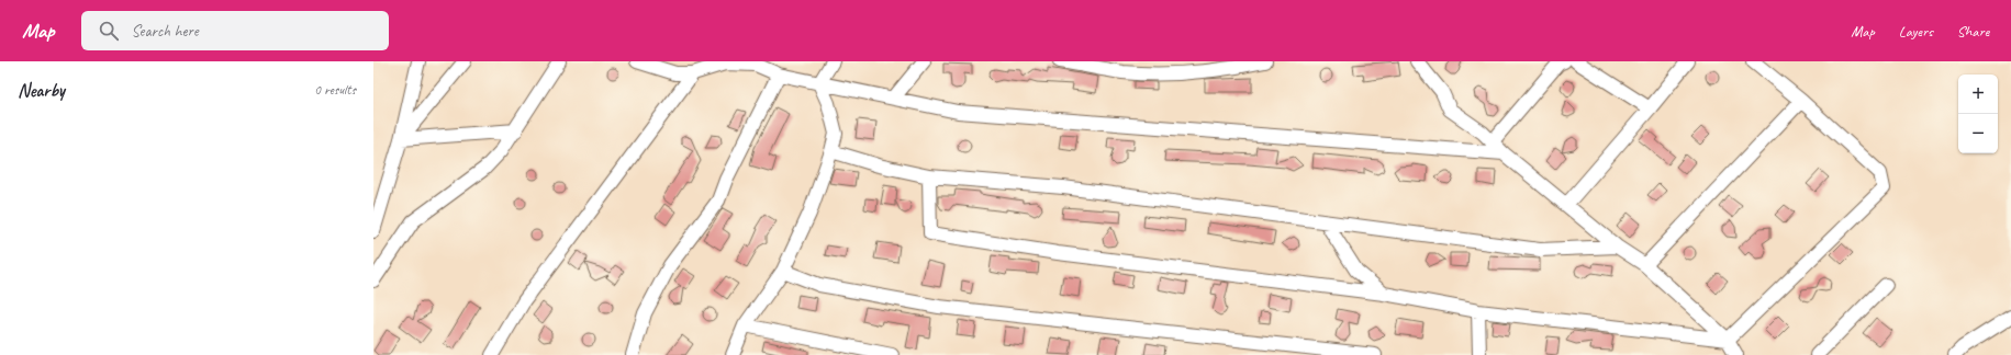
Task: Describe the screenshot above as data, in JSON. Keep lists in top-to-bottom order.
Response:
{
  "page": {
    "header": "Map",
    "search": "Search here",
    "nav": ["Map", "Layers", "Share"],
    "heading": ["Nearby", "0 results"],
    "map_buttons": ["+", "−"]
  }
}
